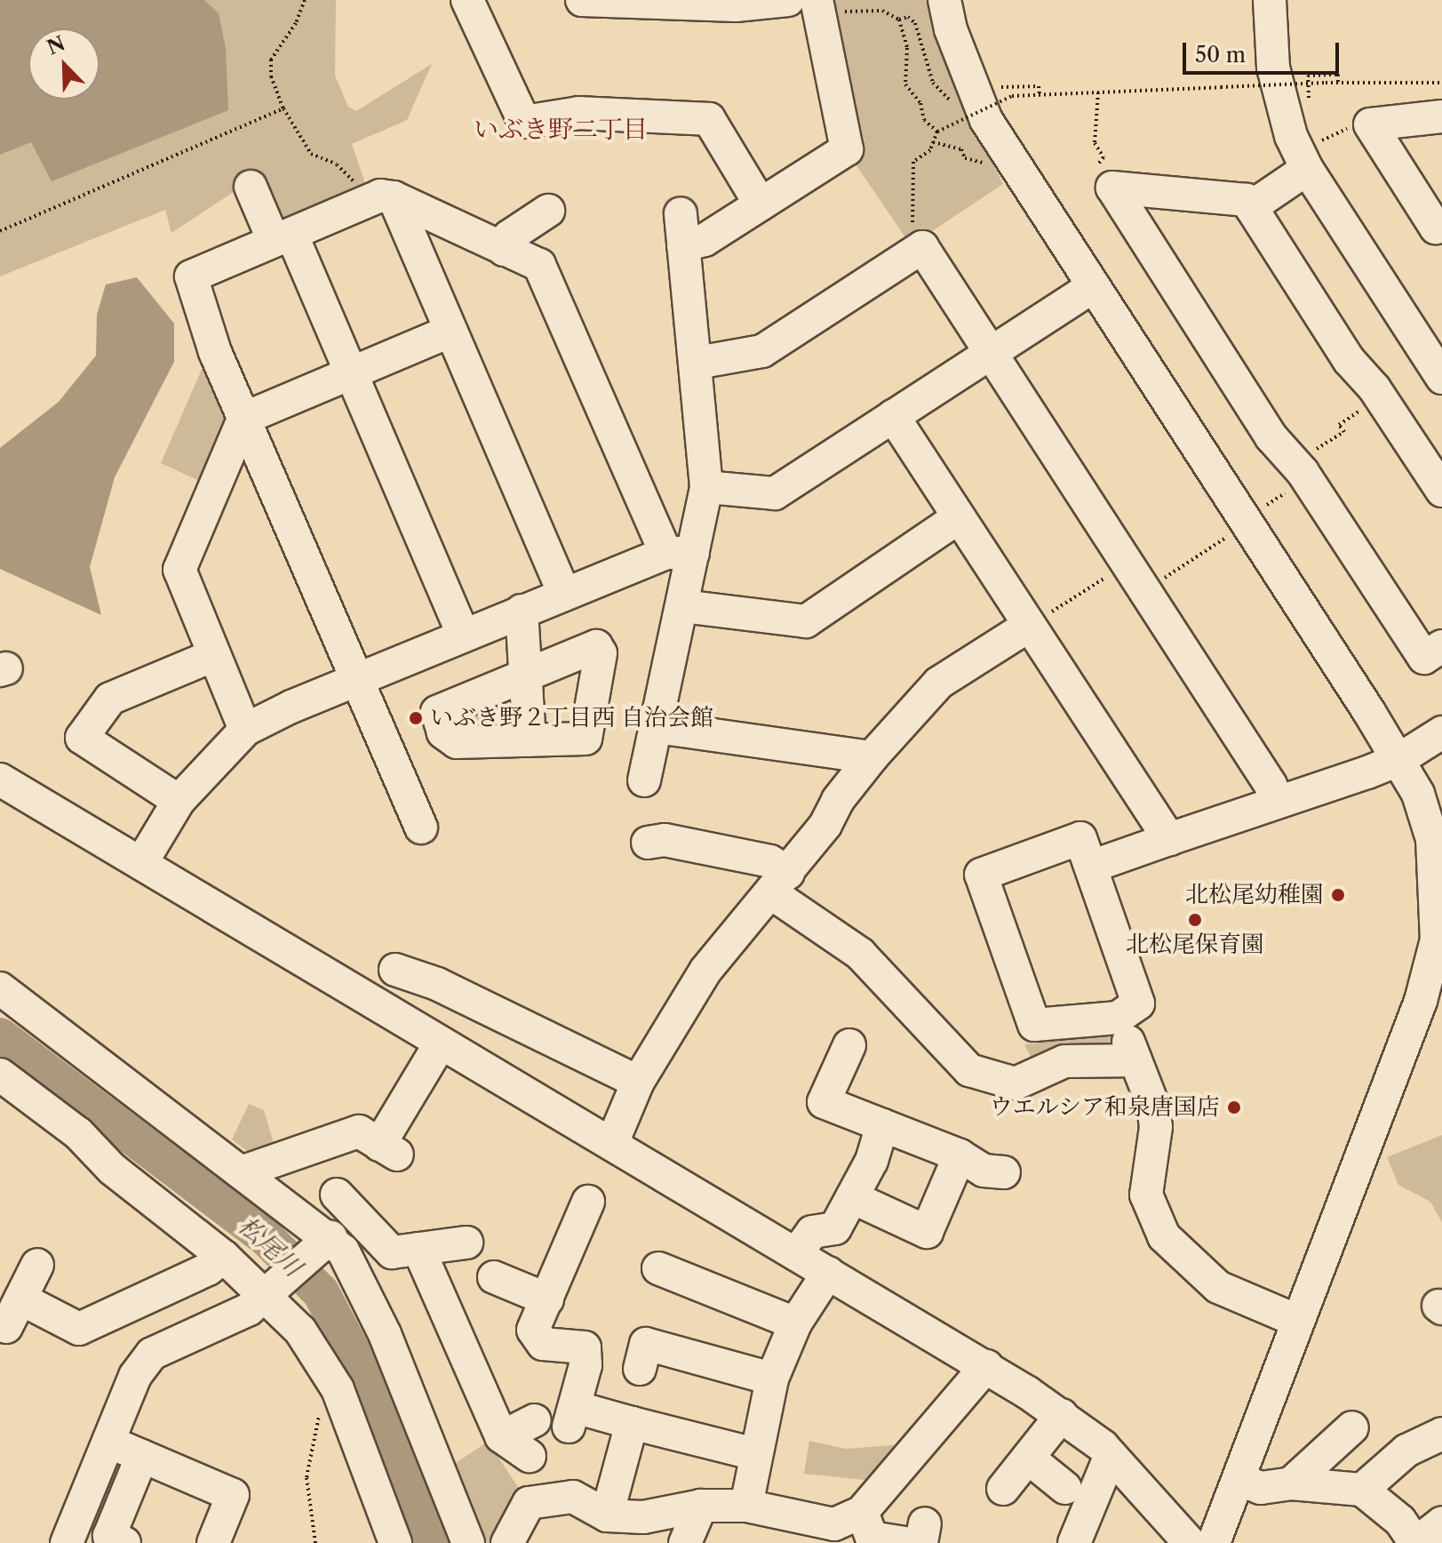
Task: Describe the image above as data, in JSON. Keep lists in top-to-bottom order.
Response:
{
  "districts": ["いぶき野二丁目"],
  "water": ["松尾川"],
  "places": [
    "いぶき野２丁目西 自治会館",
    "北松尾幼稚園",
    "北松尾保育園",
    "ウエルシア和泉唐国店"
  ],
  "scale_bar": "50 m",
  "north": "top left"
}
